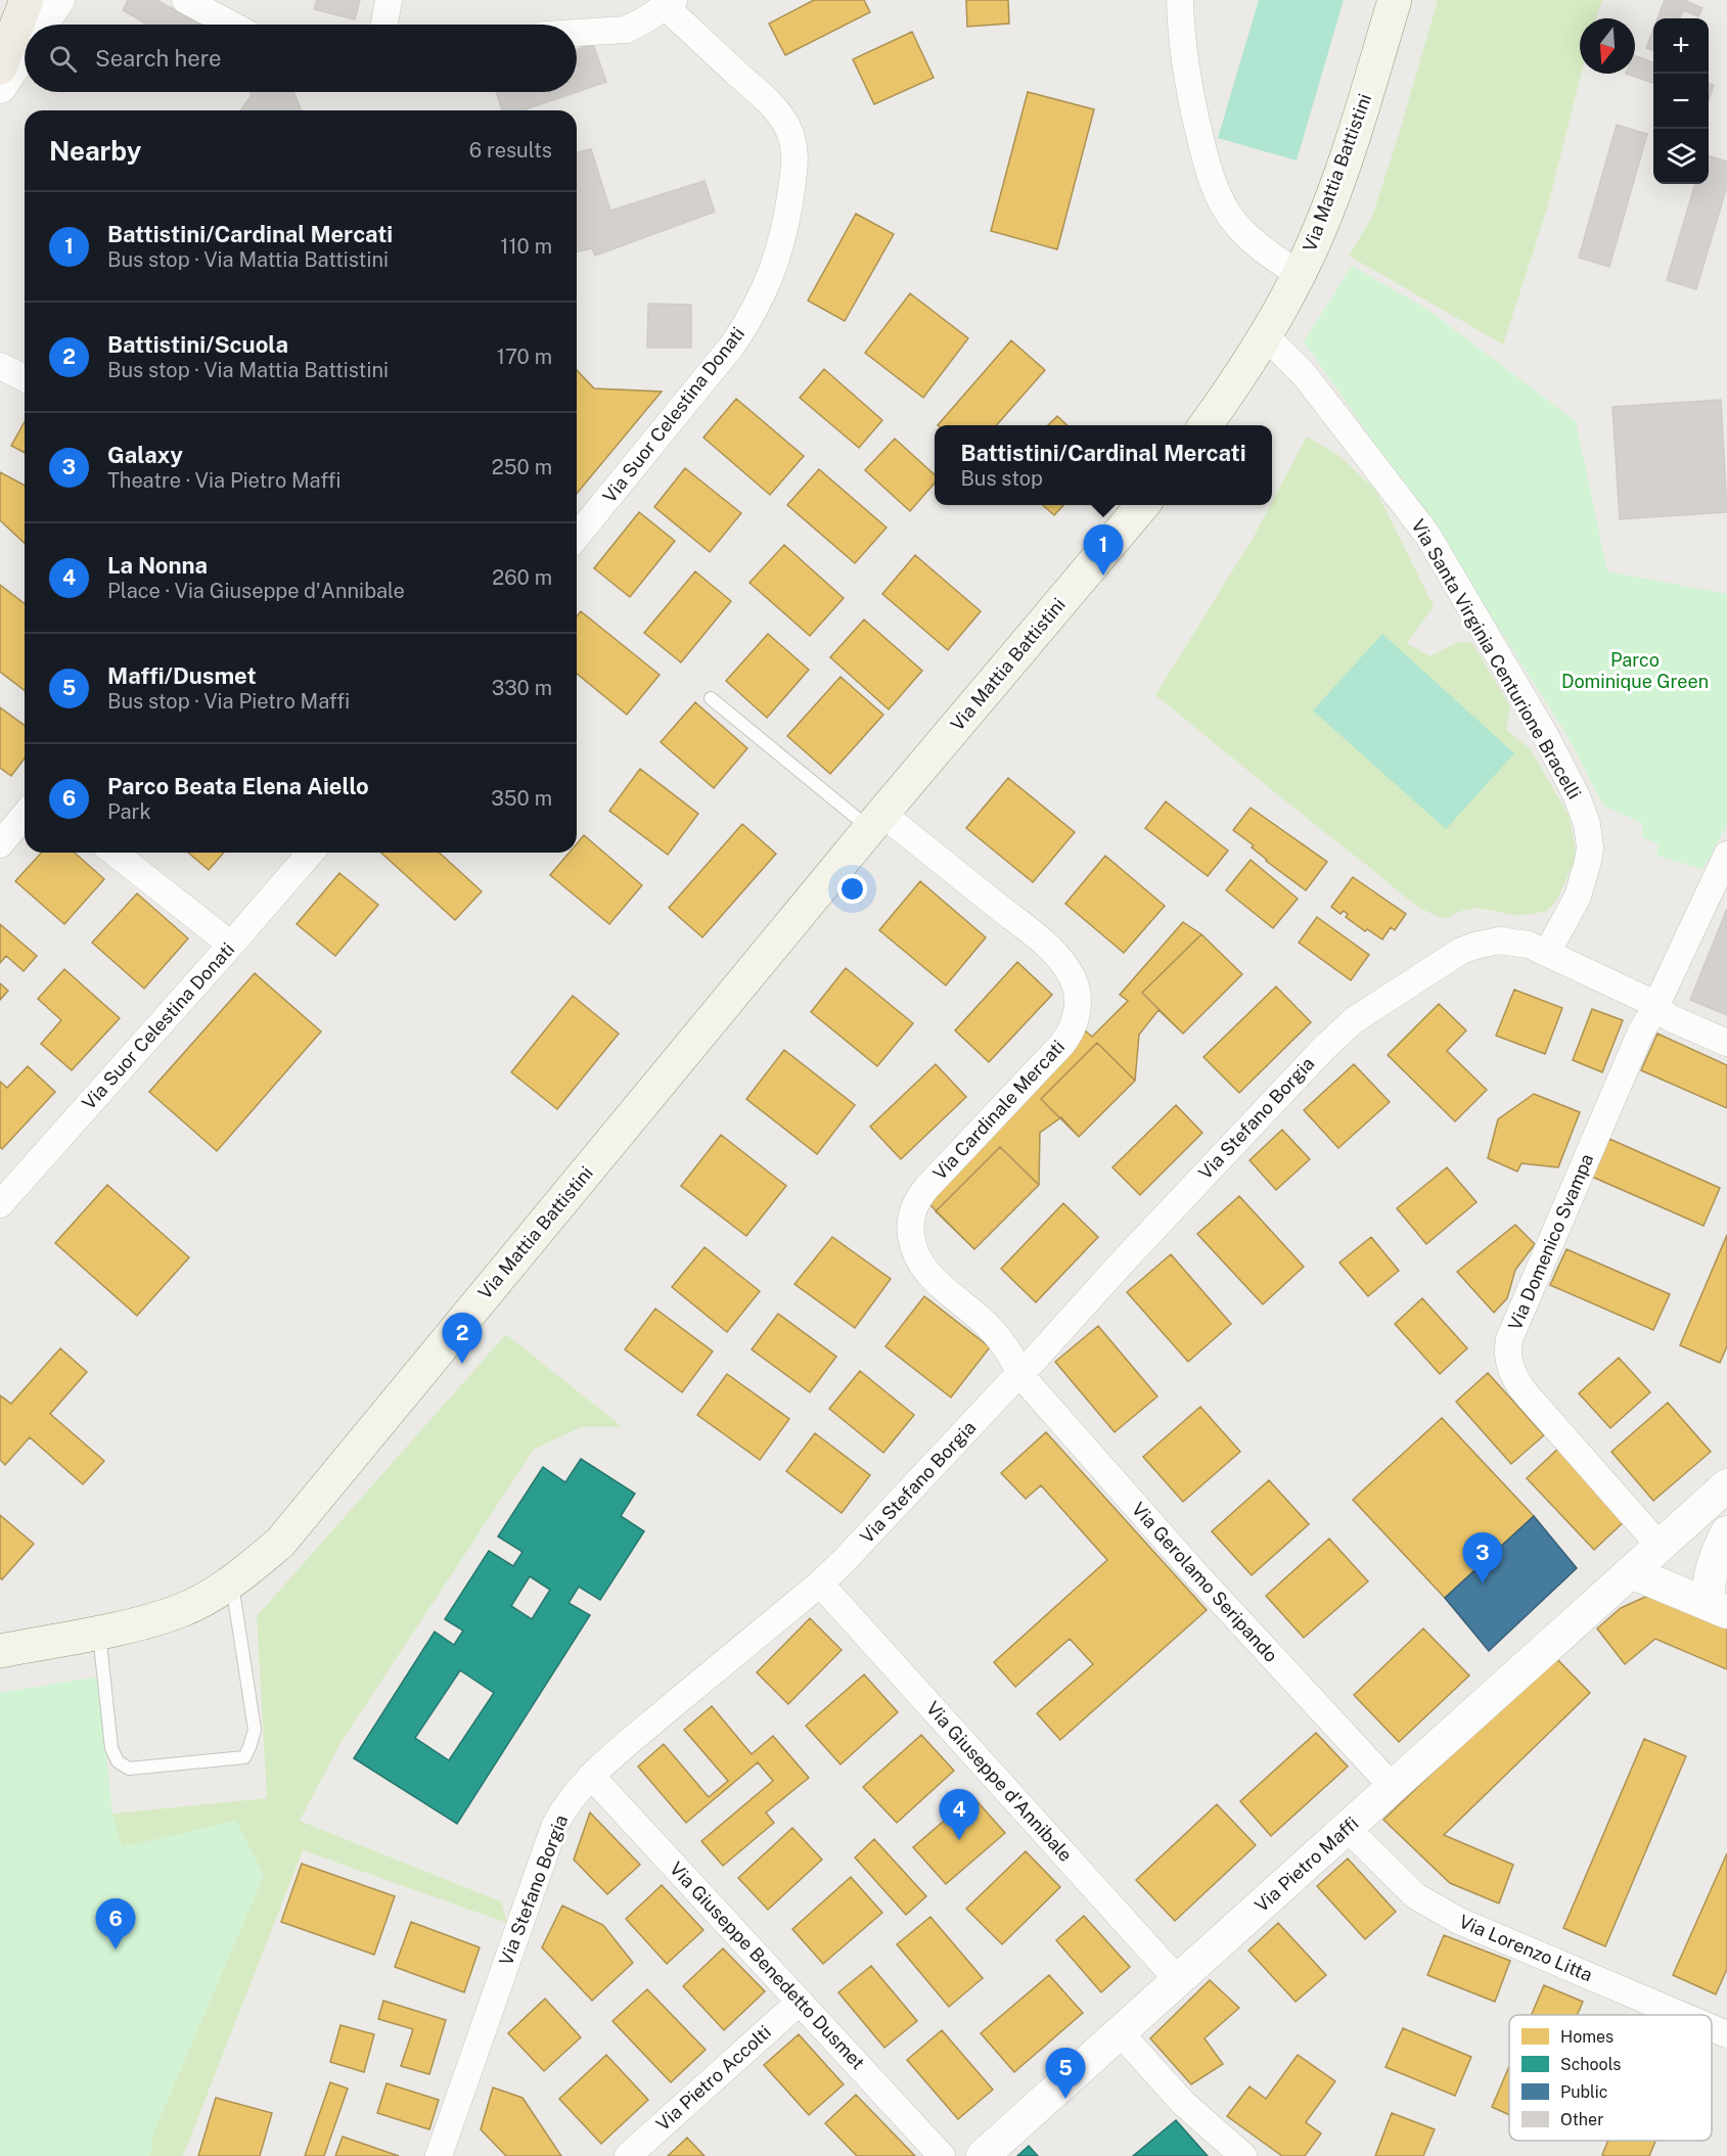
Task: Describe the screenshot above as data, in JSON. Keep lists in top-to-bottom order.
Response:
{
  "streets": {
    "main road": ["Via Mattia Battistini"],
    "street": [
      "Via Suor Celestina Donati",
      "Via Santa Virginia Centurione Bracelli",
      "Via Cardinale Mercati",
      "Via Stefano Borgia",
      "Via Domenico Svampa",
      "Via Gerolamo Seripando",
      "Via Giuseppe d'Annibale",
      "Via Pietro Maffi",
      "Via Lorenzo Litta",
      "Via Giuseppe Benedetto Dusmet",
      "Via Pietro Accolti"
    ]
  },
  "crossings": [
    ["Via Mattia Battistini", "Via Santa Virginia Centurione Bracelli"],
    ["Via Mattia Battistini", "Via Cardinale Mercati"],
    ["Via Santa Virginia Centurione Bracelli", "Via Stefano Borgia"],
    ["Via Cardinale Mercati", "Via Stefano Borgia"],
    ["Via Cardinale Mercati", "Via Gerolamo Seripando"],
    ["Via Stefano Borgia", "Via Domenico Svampa"],
    ["Via Stefano Borgia", "Via Gerolamo Seripando"],
    ["Via Stefano Borgia", "Via Giuseppe d'Annibale"],
    ["Via Stefano Borgia", "Via Giuseppe Benedetto Dusmet"],
    ["Via Domenico Svampa", "Via Pietro Maffi"],
    ["Via Gerolamo Seripando", "Via Pietro Maffi"],
    ["Via Giuseppe d'Annibale", "Via Pietro Maffi"],
    ["Via Pietro Maffi", "Via Lorenzo Litta"],
    ["Via Giuseppe Benedetto Dusmet", "Via Pietro Accolti"]
  ],
  "parks": ["Parco Dominique Green"],
  "legend": [
    "Homes",
    "Schools",
    "Public",
    "Other"
  ],
  "north": "bottom",
  "page": {
    "map_buttons": ["+", "−"],
    "search": "Search here",
    "heading": ["Nearby", "6 results"],
    "list": [
      {
        "mark": "1",
        "name": "Battistini/Cardinal Mercati",
        "note": "Bus stop · Via Mattia Battistini",
        "value": "110 m"
      },
      {
        "mark": "2",
        "name": "Battistini/Scuola",
        "note": "Bus stop · Via Mattia Battistini",
        "value": "170 m"
      },
      {
        "mark": "3",
        "name": "Galaxy",
        "note": "Theatre · Via Pietro Maffi",
        "value": "250 m"
      },
      {
        "mark": "4",
        "name": "La Nonna",
        "note": "Place · Via Giuseppe d'Annibale",
        "value": "260 m"
      },
      {
        "mark": "5",
        "name": "Maffi/Dusmet",
        "note": "Bus stop · Via Pietro Maffi",
        "value": "330 m"
      },
      {
        "mark": "6",
        "name": "Parco Beata Elena Aiello",
        "note": "Park",
        "value": "350 m"
      }
    ],
    "popup": ["Battistini/Cardinal Mercati", "Bus stop"],
    "pins": [
      "1",
      "2",
      "3",
      "4",
      "6",
      "5"
    ]
  }
}
